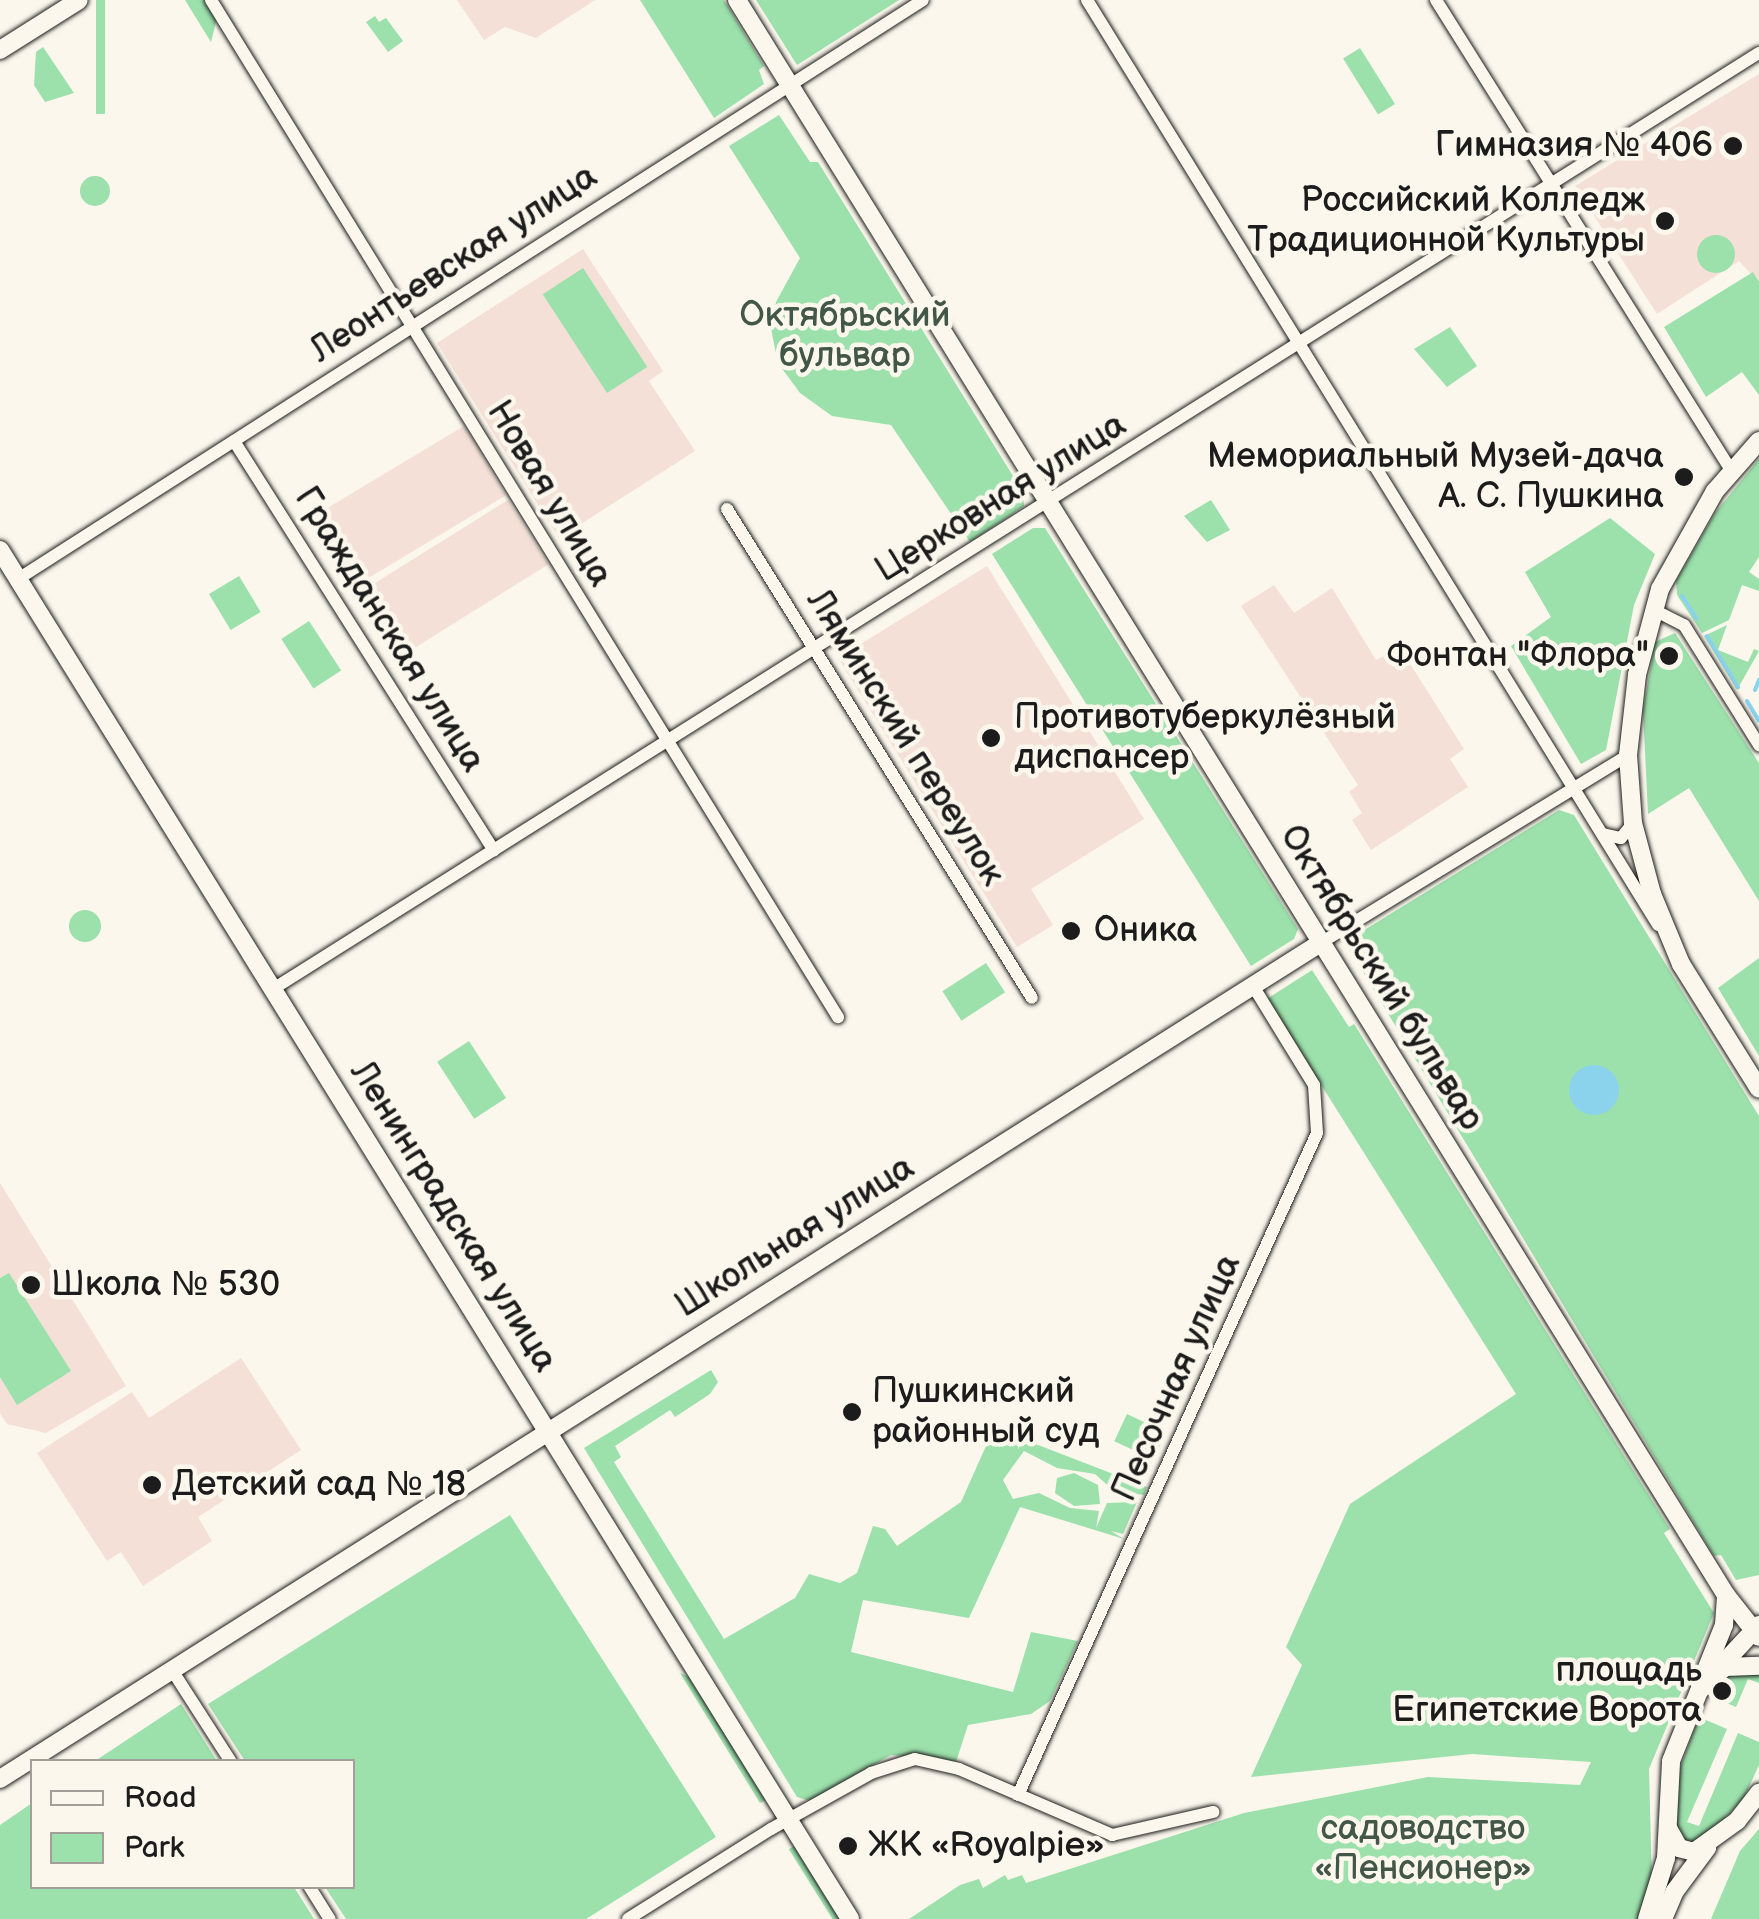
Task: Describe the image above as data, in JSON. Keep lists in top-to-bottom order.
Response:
{
  "streets": {
    "main road": ["Октябрьский бульвар", "Ленинградская улица", "Школьная улица"],
    "street": [
      "Леонтьевская улица",
      "Новая улица",
      "Церковная улица",
      "Гражданская улица",
      "Ляминский переулок",
      "Песочная улица"
    ]
  },
  "crossings": [
    ["Леонтьевская улица", "Новая улица"],
    ["Леонтьевская улица", "Гражданская улица"],
    ["Леонтьевская улица", "Октябрьский бульвар"],
    ["Леонтьевская улица", "Ленинградская улица"],
    ["Новая улица", "Церковная улица"],
    ["Церковная улица", "Гражданская улица"],
    ["Церковная улица", "Ляминский переулок"],
    ["Церковная улица", "Октябрьский бульвар"],
    ["Церковная улица", "Ленинградская улица"],
    ["Октябрьский бульвар", "Школьная улица"],
    ["Ленинградская улица", "Школьная улица"],
    ["Школьная улица", "Песочная улица"]
  ],
  "parks": ["Октябрьский бульвар", "садоводство «Пенсионер»"],
  "places": [
    "Гимназия № 406",
    "Российский Колледж Традиционной Культуры",
    "Мемориальный Музей-дача А. С. Пушкина",
    "Фонтан \"Флора\"",
    "Противотуберкулёзный диспансер",
    "Оника",
    "Школа № 530",
    "Пушкинский районный суд",
    "Детский сад № 18",
    "площадь Египетские Ворота",
    "ЖК «Royalpie»"
  ],
  "legend": ["Road", "Park"]
}
